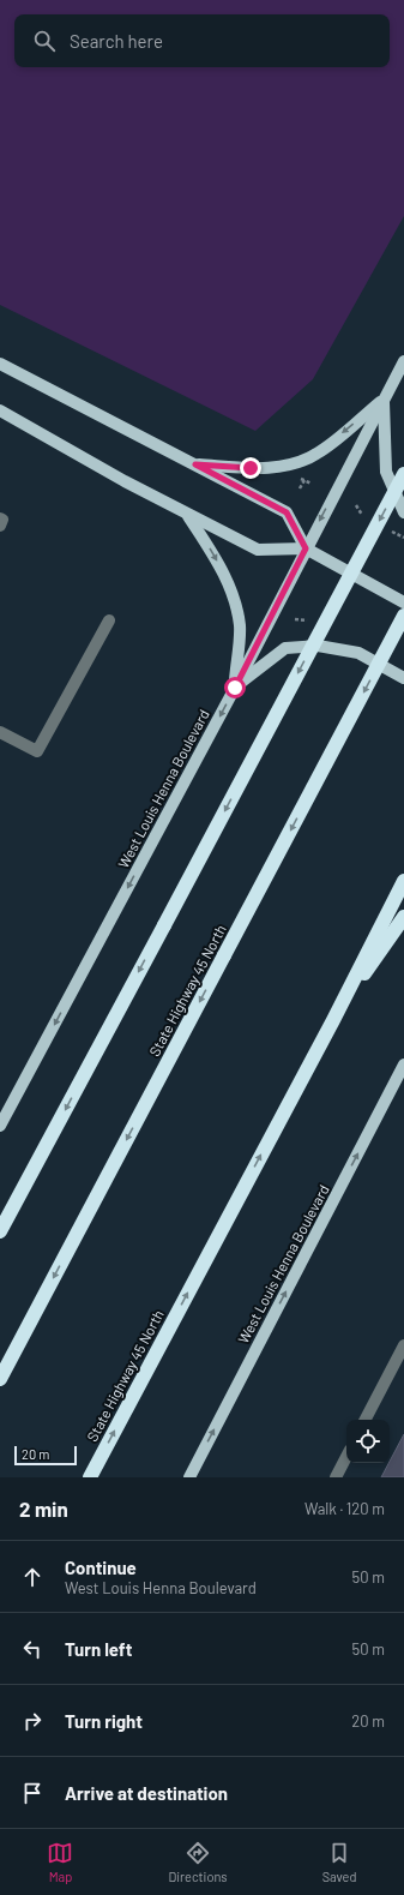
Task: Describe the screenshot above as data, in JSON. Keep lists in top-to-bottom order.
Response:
{
  "streets": {
    "highway": ["State Highway 45 North"],
    "main road": ["West Louis Henna Boulevard"]
  },
  "scale_bar": "20 m",
  "page": {
    "search": "Search here",
    "scale": "20 m",
    "heading": ["2 min", "Walk · 120 m"],
    "list": [
      ["Continue", "West Louis Henna Boulevard", "50 m"],
      ["Turn left", "50 m"],
      ["Turn right", "20 m"],
      "Arrive at destination"
    ],
    "nav": ["Map", "Directions", "Saved"]
  }
}
